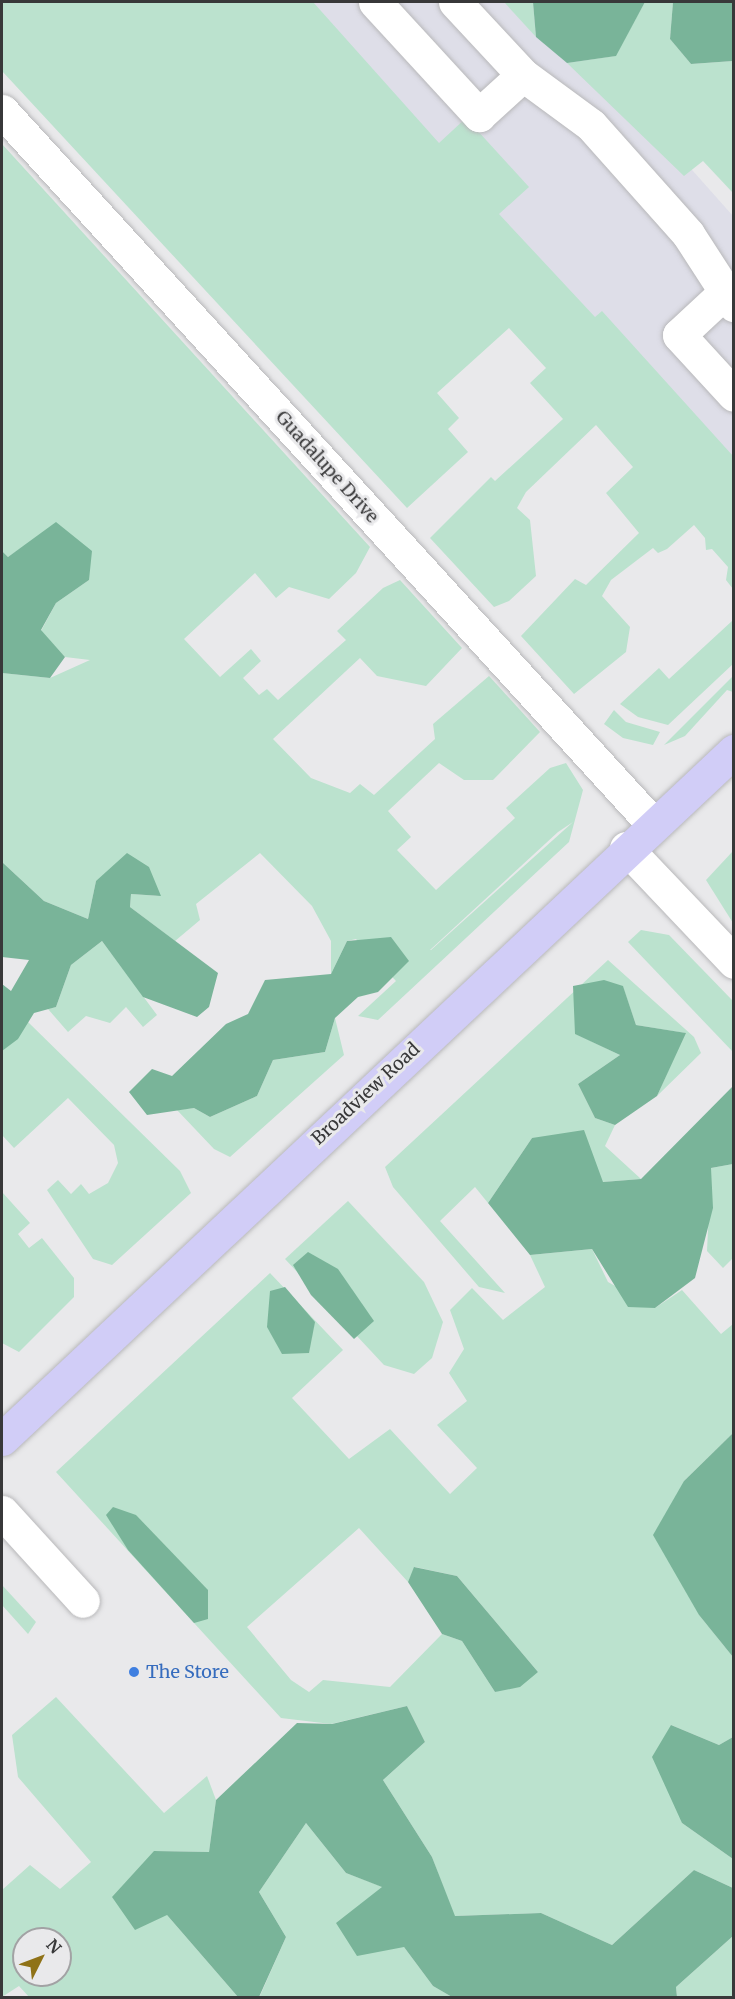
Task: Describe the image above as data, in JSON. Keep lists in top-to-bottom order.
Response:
{
  "streets": {
    "main road": ["Broadview Road"],
    "street": ["Guadalupe Drive"]
  },
  "crossings": [
    ["Guadalupe Drive", "Broadview Road"]
  ],
  "places": ["The Store"],
  "north": "top right"
}
